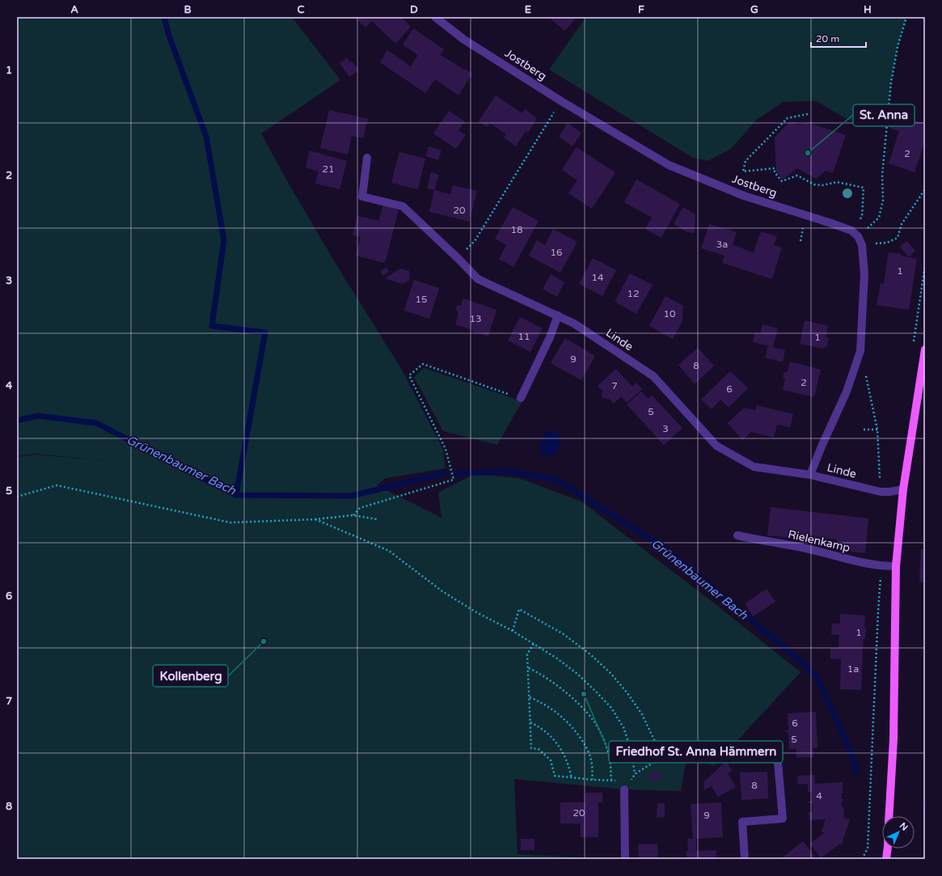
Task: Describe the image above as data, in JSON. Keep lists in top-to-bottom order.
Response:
{
  "streets": {
    "street": ["Jostberg", "Linde", "Rielenkamp"]
  },
  "water": ["Grünenbaumer Bach"],
  "places": ["St. Anna", "Kollenberg", "Friedhof St. Anna Hämmern"],
  "house_numbers": [
    "2",
    "21",
    "20",
    "18",
    "3a",
    "16",
    "1",
    "14",
    "12",
    "15",
    "10",
    "13",
    "11",
    "1",
    "9",
    "8",
    "2",
    "7",
    "6",
    "5",
    "3",
    "1",
    "1a",
    "6",
    "5",
    "8",
    "4",
    "20",
    "9"
  ],
  "scale_bar": "20 m",
  "north": "top right",
  "grid": {
    "columns": [
      "A",
      "B",
      "C",
      "D",
      "E",
      "F",
      "G",
      "H"
    ],
    "rows": [
      "1",
      "2",
      "3",
      "4",
      "5",
      "6",
      "7",
      "8"
    ]
  }
}
